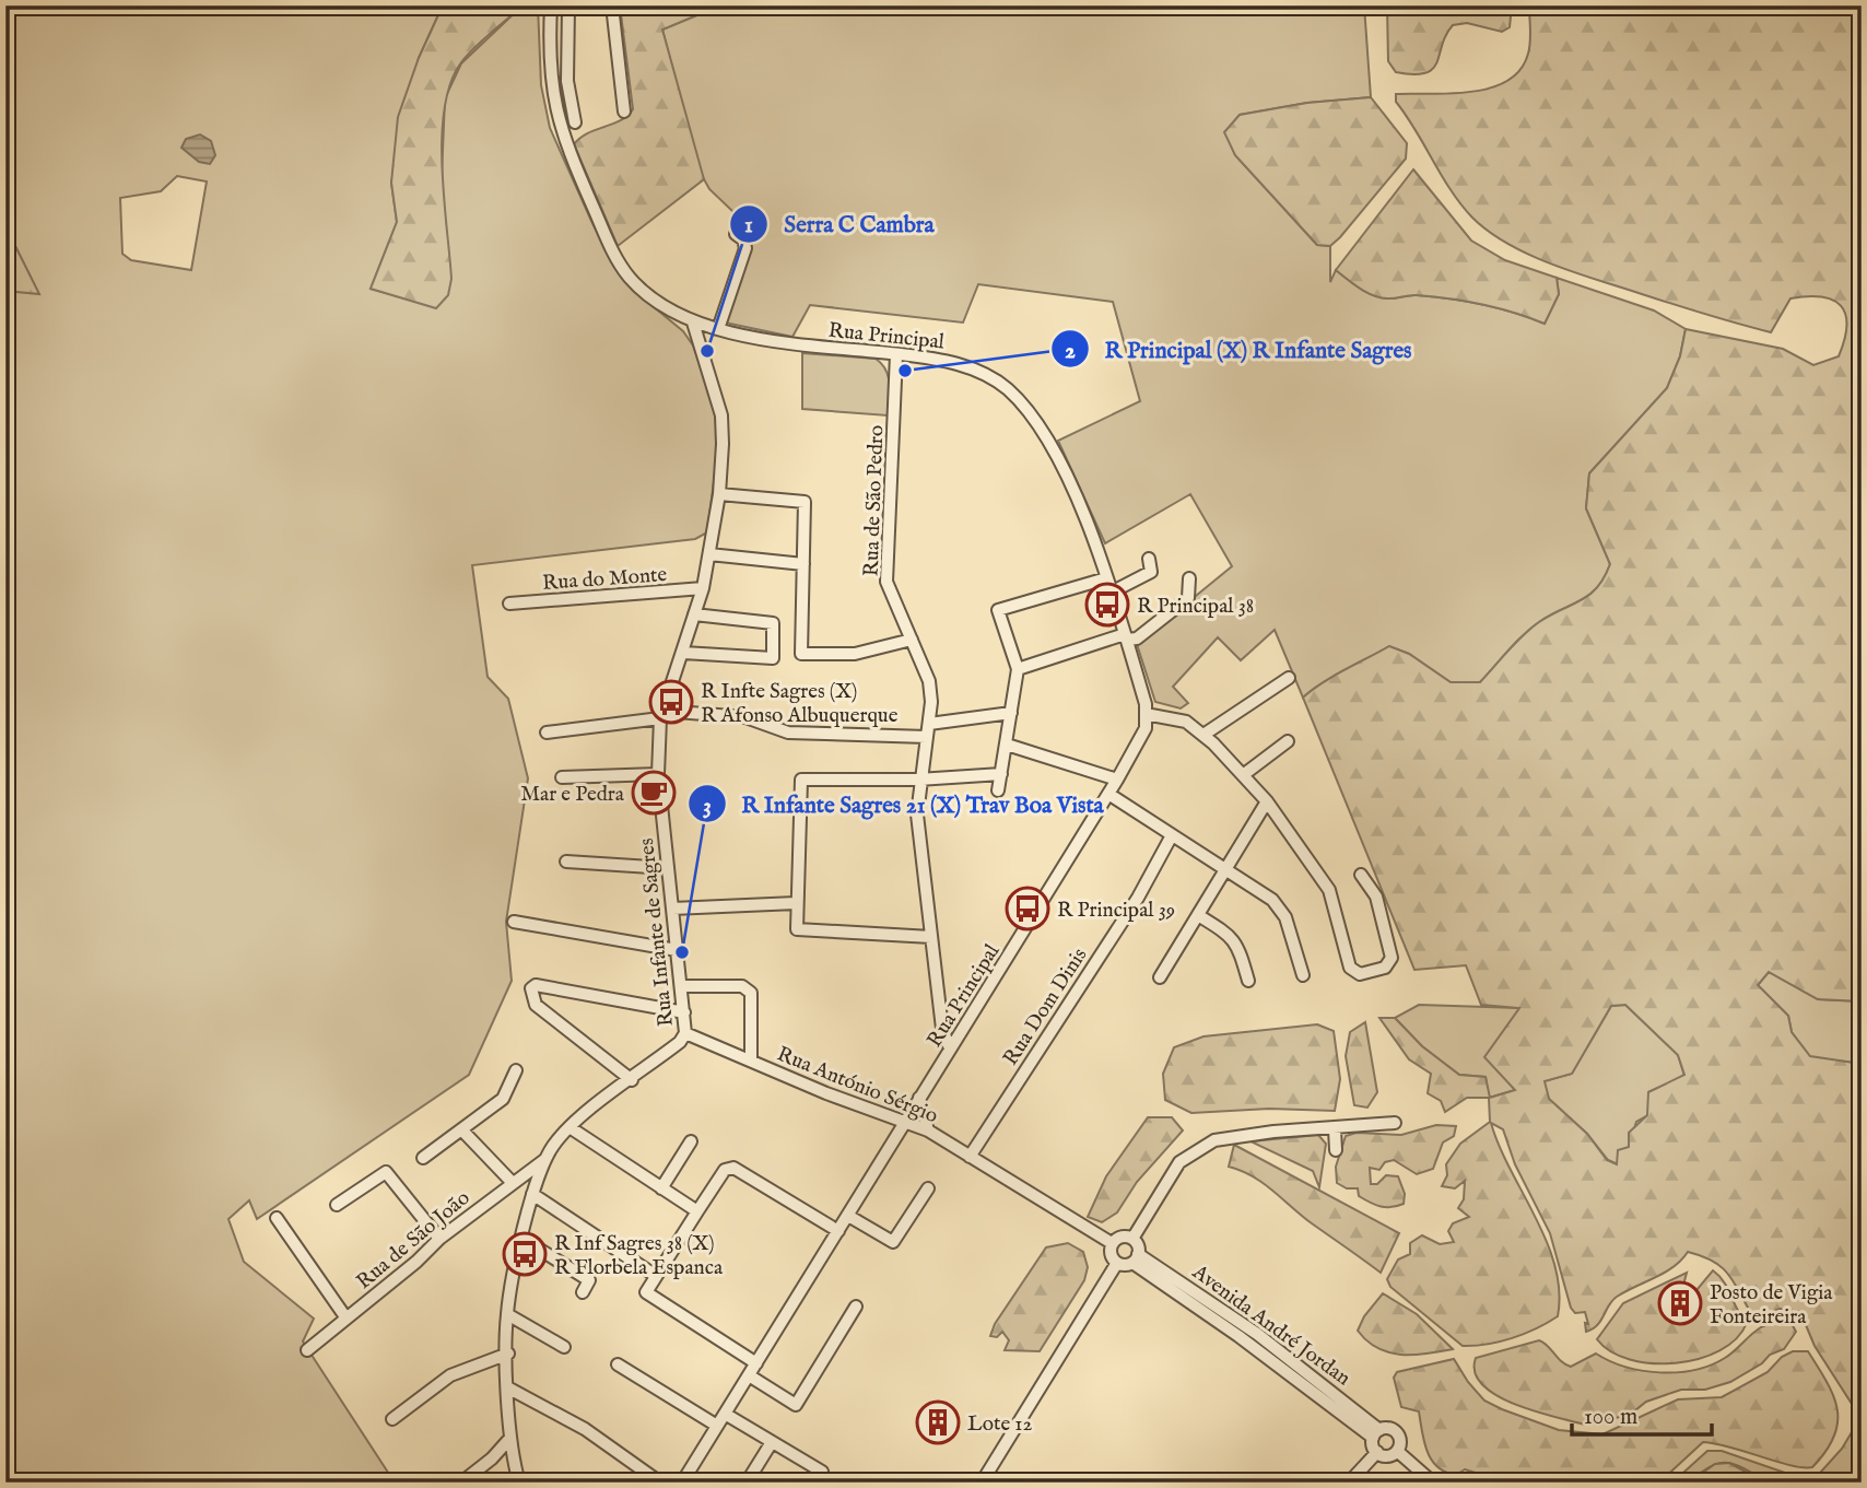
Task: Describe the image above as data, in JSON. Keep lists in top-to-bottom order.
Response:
{
  "streets": {
    "street": [
      "Rua Principal",
      "Rua de São Pedro",
      "Rua do Monte",
      "Rua Infante de Sagres",
      "Rua Dom Dinis",
      "Rua António Sérgio",
      "Rua de São João",
      "Avenida André Jordan"
    ]
  },
  "crossings": [
    ["Rua Principal", "Rua de São Pedro"],
    ["Rua Principal", "Rua Infante de Sagres"],
    ["Rua Principal", "Rua António Sérgio"],
    ["Rua do Monte", "Rua Infante de Sagres"],
    ["Rua Infante de Sagres", "Rua António Sérgio"],
    ["Rua Infante de Sagres", "Rua de São João"],
    ["Rua Dom Dinis", "Rua António Sérgio"],
    ["Rua António Sérgio", "Avenida André Jordan"]
  ],
  "places": {
    "other": ["Serra C Cambra", "R Principal (X) R Infante Sagres", "R Infante Sagres 21 (X) Trav Boa Vista"],
    "bus stop": [
      "R Principal 38",
      "R Infte Sagres (X) R Afonso Albuquerque",
      "R Principal 39",
      "R Inf Sagres 38 (X) R Florbela Espanca"
    ],
    "cafe": ["Mar e Pedra"],
    "building": ["Posto de Vigia Fonteireira", "Lote 12"]
  },
  "scale_bar": "100 m"
}
